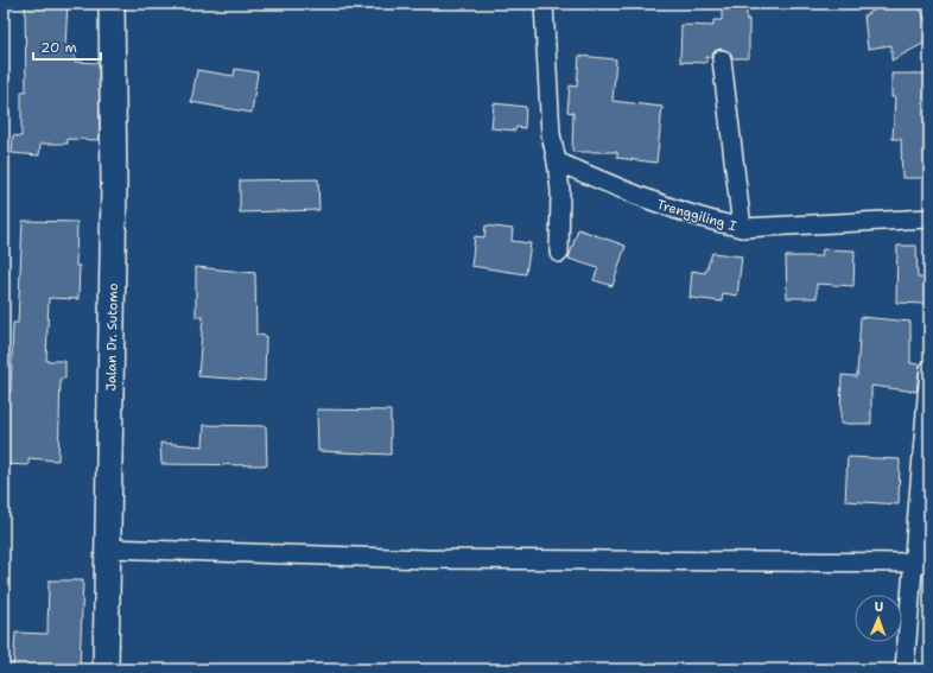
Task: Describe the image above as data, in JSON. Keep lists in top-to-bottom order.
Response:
{
  "streets": {
    "street": ["Trenggiling I", "Jalan Dr. Sutomo"]
  },
  "scale_bar": "20 m",
  "north": "top"
}
